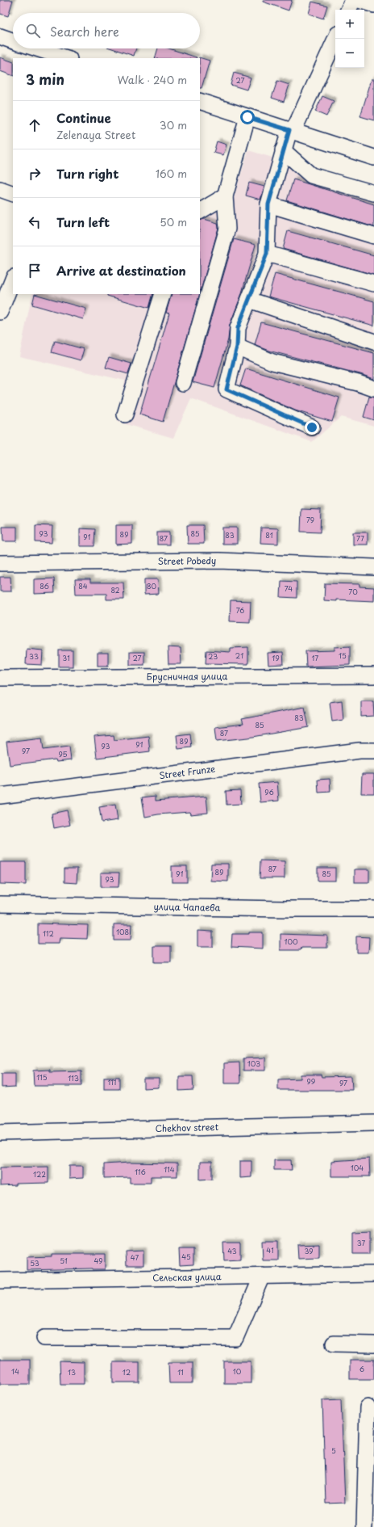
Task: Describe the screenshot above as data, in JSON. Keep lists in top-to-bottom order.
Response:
{
  "streets": {
    "street": [
      "Street Pobedy",
      "Брусничная улица",
      "Street Frunze",
      "улица Чапаева",
      "Chekhov street",
      "Сельская улица"
    ]
  },
  "house_numbers": [
    "27",
    "79",
    "93",
    "85",
    "89",
    "83",
    "81",
    "91",
    "87",
    "77",
    "86",
    "84",
    "80",
    "74",
    "82",
    "70",
    "76",
    "21",
    "15",
    "33",
    "23",
    "31",
    "27",
    "19",
    "17",
    "83",
    "85",
    "87",
    "89",
    "91",
    "93",
    "97",
    "95",
    "96",
    "87",
    "89",
    "91",
    "85",
    "93",
    "108",
    "112",
    "100",
    "103",
    "115",
    "113",
    "99",
    "111",
    "97",
    "104",
    "114",
    "116",
    "122",
    "37",
    "41",
    "43",
    "39",
    "45",
    "47",
    "51",
    "49",
    "53",
    "6",
    "14",
    "10",
    "13",
    "12",
    "11",
    "5"
  ],
  "page": {
    "map_buttons": ["+", "−"],
    "search": "Search here",
    "heading": ["3 min", "Walk · 240 m"],
    "list": [
      ["Continue", "Zelenaya Street", "30 m"],
      ["Turn right", "160 m"],
      ["Turn left", "50 m"],
      "Arrive at destination"
    ]
  }
}
